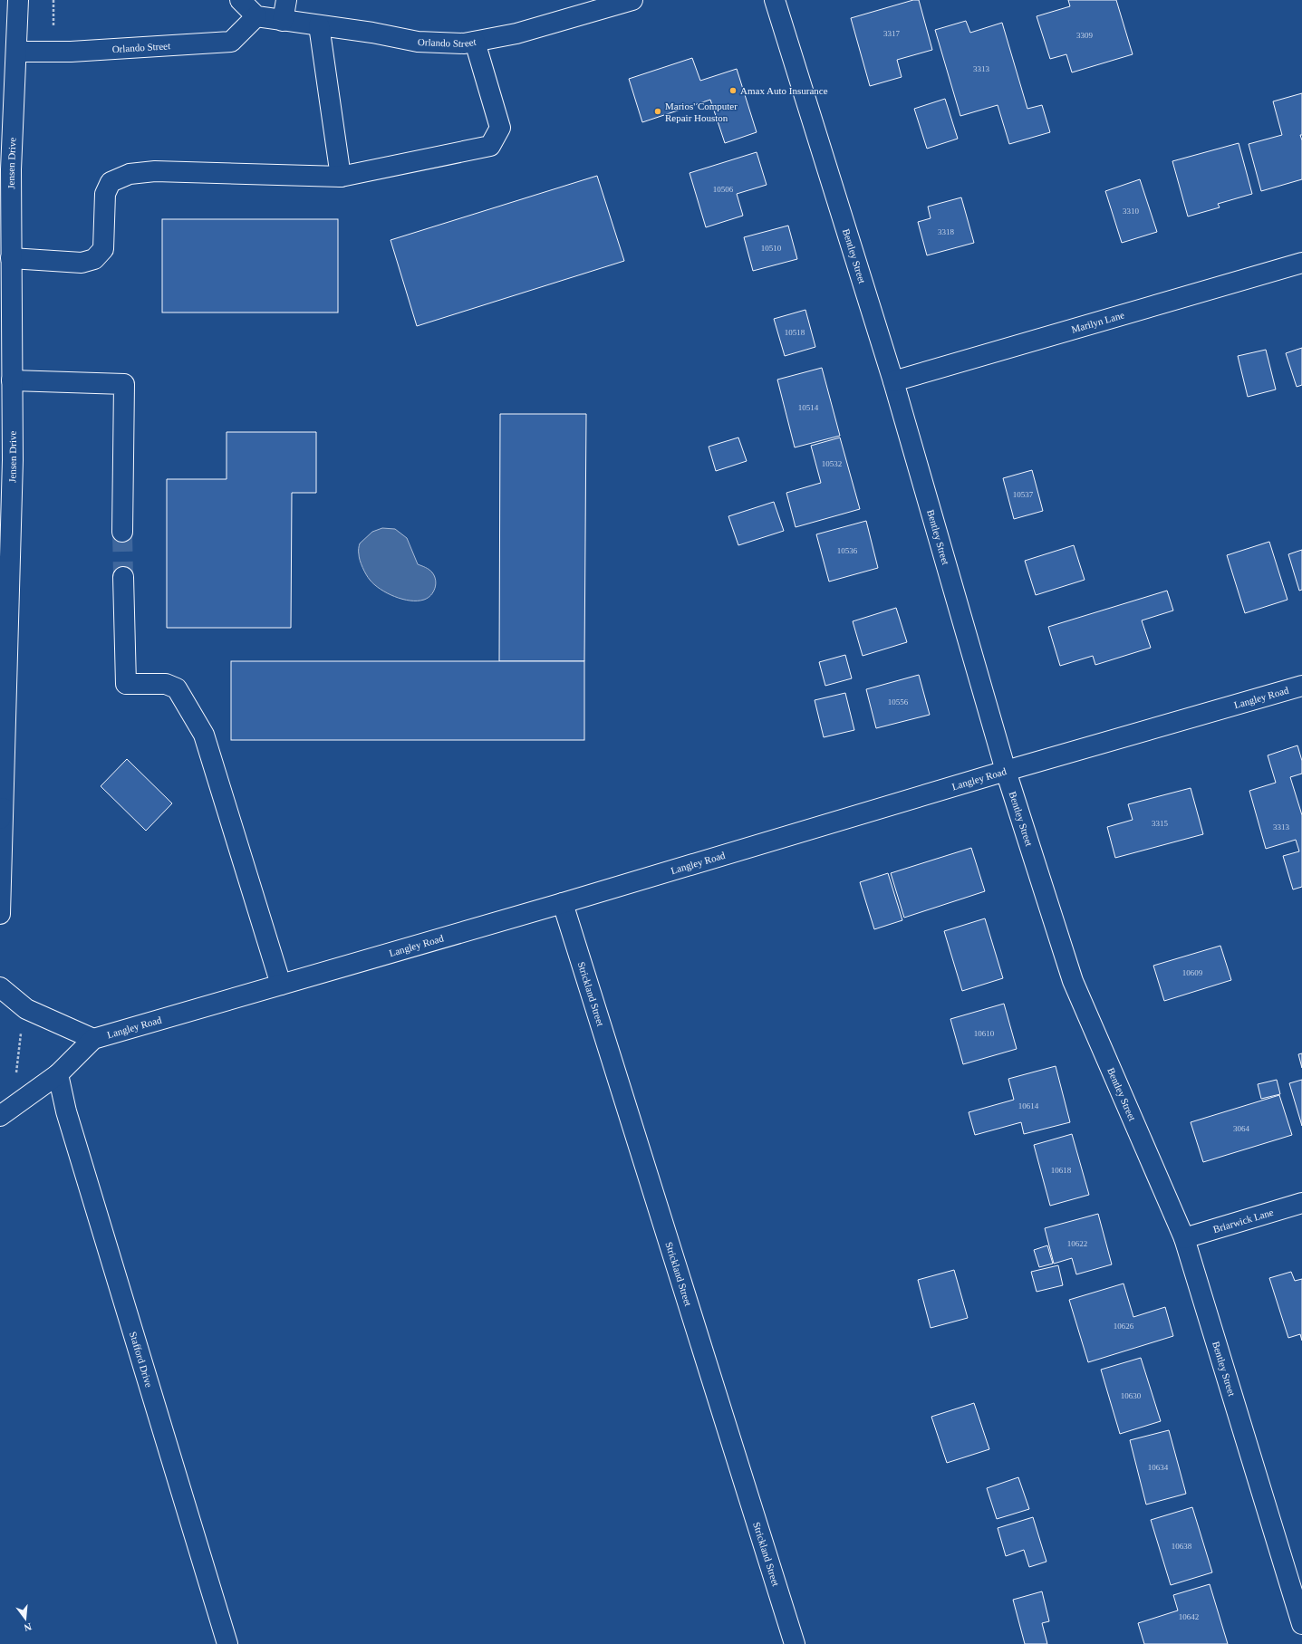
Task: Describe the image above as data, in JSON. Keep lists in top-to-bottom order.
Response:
{
  "streets": {
    "street": [
      "Orlando Street",
      "Jensen Drive",
      "Bentley Street",
      "Marilyn Lane",
      "Langley Road",
      "Strickland Street",
      "Briarwick Lane",
      "Stafford Drive"
    ]
  },
  "crossings": [
    ["Orlando Street", "Jensen Drive"],
    ["Bentley Street", "Marilyn Lane"],
    ["Bentley Street", "Langley Road"],
    ["Bentley Street", "Briarwick Lane"],
    ["Langley Road", "Strickland Street"],
    ["Langley Road", "Stafford Drive"]
  ],
  "places": ["Amax Auto Insurance", "Marios' Computer Repair Houston"],
  "house_numbers": [
    "3317",
    "3309",
    "3313",
    "10506",
    "3310",
    "3318",
    "10510",
    "10518",
    "10514",
    "10532",
    "10537",
    "10536",
    "10556",
    "3315",
    "3313",
    "10609",
    "10610",
    "10614",
    "3064",
    "10618",
    "10622",
    "10626",
    "10630",
    "10634",
    "10638",
    "10642"
  ],
  "north": "bottom"
}
